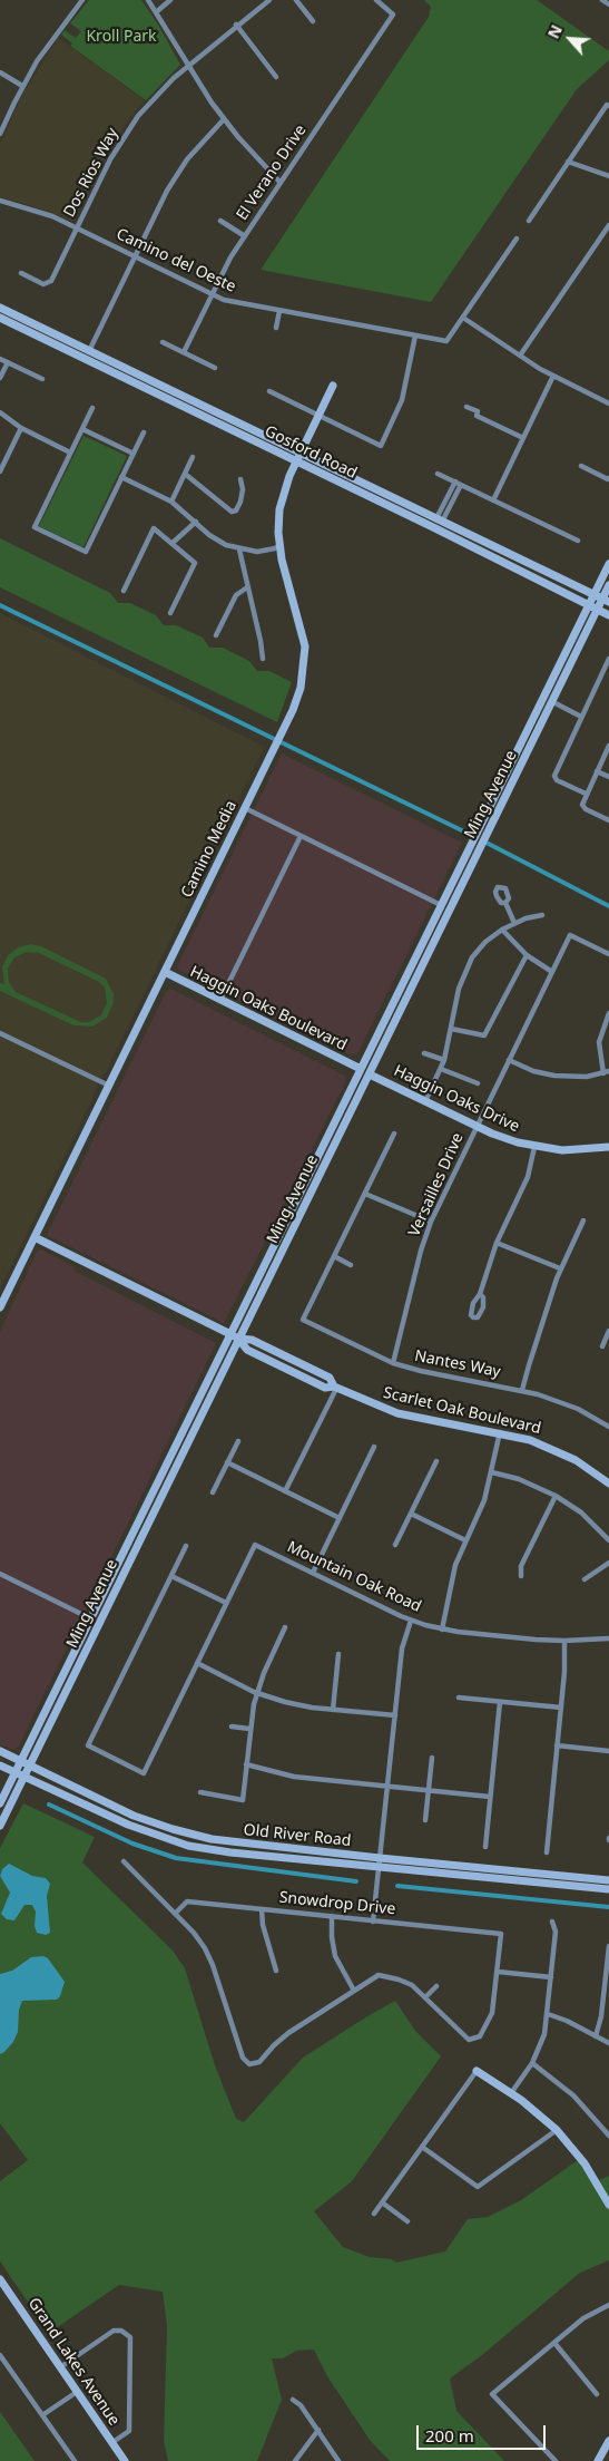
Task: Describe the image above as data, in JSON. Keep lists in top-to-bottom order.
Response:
{
  "streets": {
    "main road": [
      "Gosford Road",
      "Ming Avenue",
      "Camino Media",
      "Haggin Oaks Boulevard",
      "Haggin Oaks Drive",
      "Scarlet Oak Boulevard",
      "Old River Road",
      "Grand Lakes Avenue"
    ],
    "street": [
      "Dos Rios Way",
      "El Verano Drive",
      "Camino del Oeste",
      "Versailles Drive",
      "Nantes Way",
      "Mountain Oak Road",
      "Snowdrop Drive"
    ]
  },
  "crossings": [
    ["Dos Rios Way", "Camino del Oeste"],
    ["El Verano Drive", "Camino del Oeste"],
    ["Gosford Road", "Ming Avenue"],
    ["Gosford Road", "Camino Media"],
    ["Ming Avenue", "Haggin Oaks Boulevard"],
    ["Ming Avenue", "Haggin Oaks Drive"],
    ["Ming Avenue", "Scarlet Oak Boulevard"],
    ["Ming Avenue", "Old River Road"],
    ["Camino Media", "Haggin Oaks Boulevard"],
    ["Camino Media", "Scarlet Oak Boulevard"],
    ["Haggin Oaks Boulevard", "Haggin Oaks Drive"],
    ["Haggin Oaks Drive", "Versailles Drive"],
    ["Versailles Drive", "Nantes Way"]
  ],
  "parks": ["Kroll Park"],
  "scale_bar": "200 m",
  "north": "top left"
}
